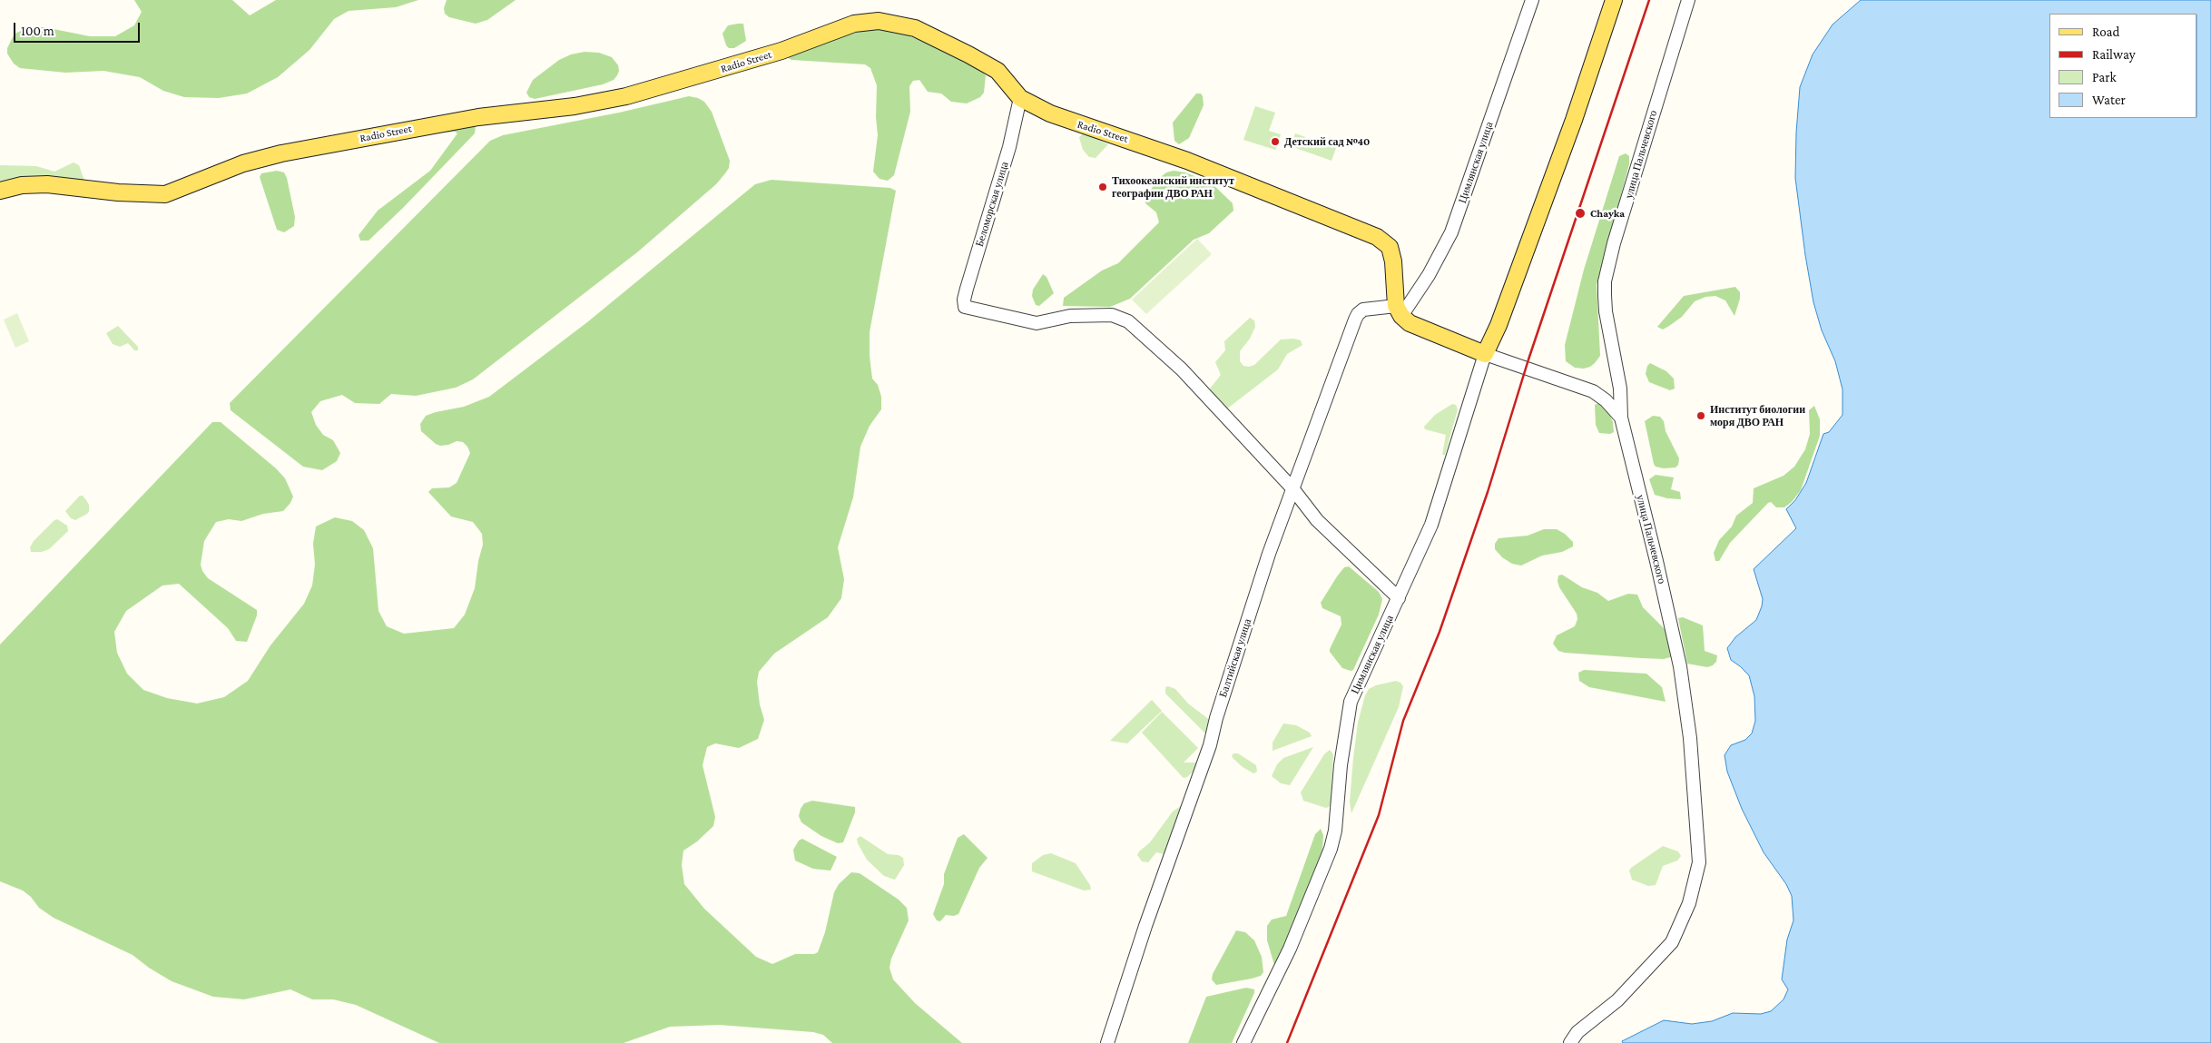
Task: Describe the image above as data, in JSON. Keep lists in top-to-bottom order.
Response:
{
  "streets": {
    "main road": ["Radio Street"],
    "street": [
      "улица Пальчевского",
      "Цимлянская улица",
      "Беломорская улица",
      "Балтийская улица"
    ]
  },
  "crossings": [
    ["Radio Street", "Цимлянская улица"],
    ["Radio Street", "Беломорская улица"],
    ["Radio Street", "Балтийская улица"],
    ["Цимлянская улица", "Балтийская улица"],
    ["Беломорская улица", "Балтийская улица"]
  ],
  "places": [
    "Детский сад №40",
    "Тихоокеанский институт географии ДВО РАН",
    "Chayka",
    "Институт биологии моря ДВО РАН"
  ],
  "legend": [
    "Road",
    "Railway",
    "Park",
    "Water"
  ],
  "scale_bar": "100 m"
}
